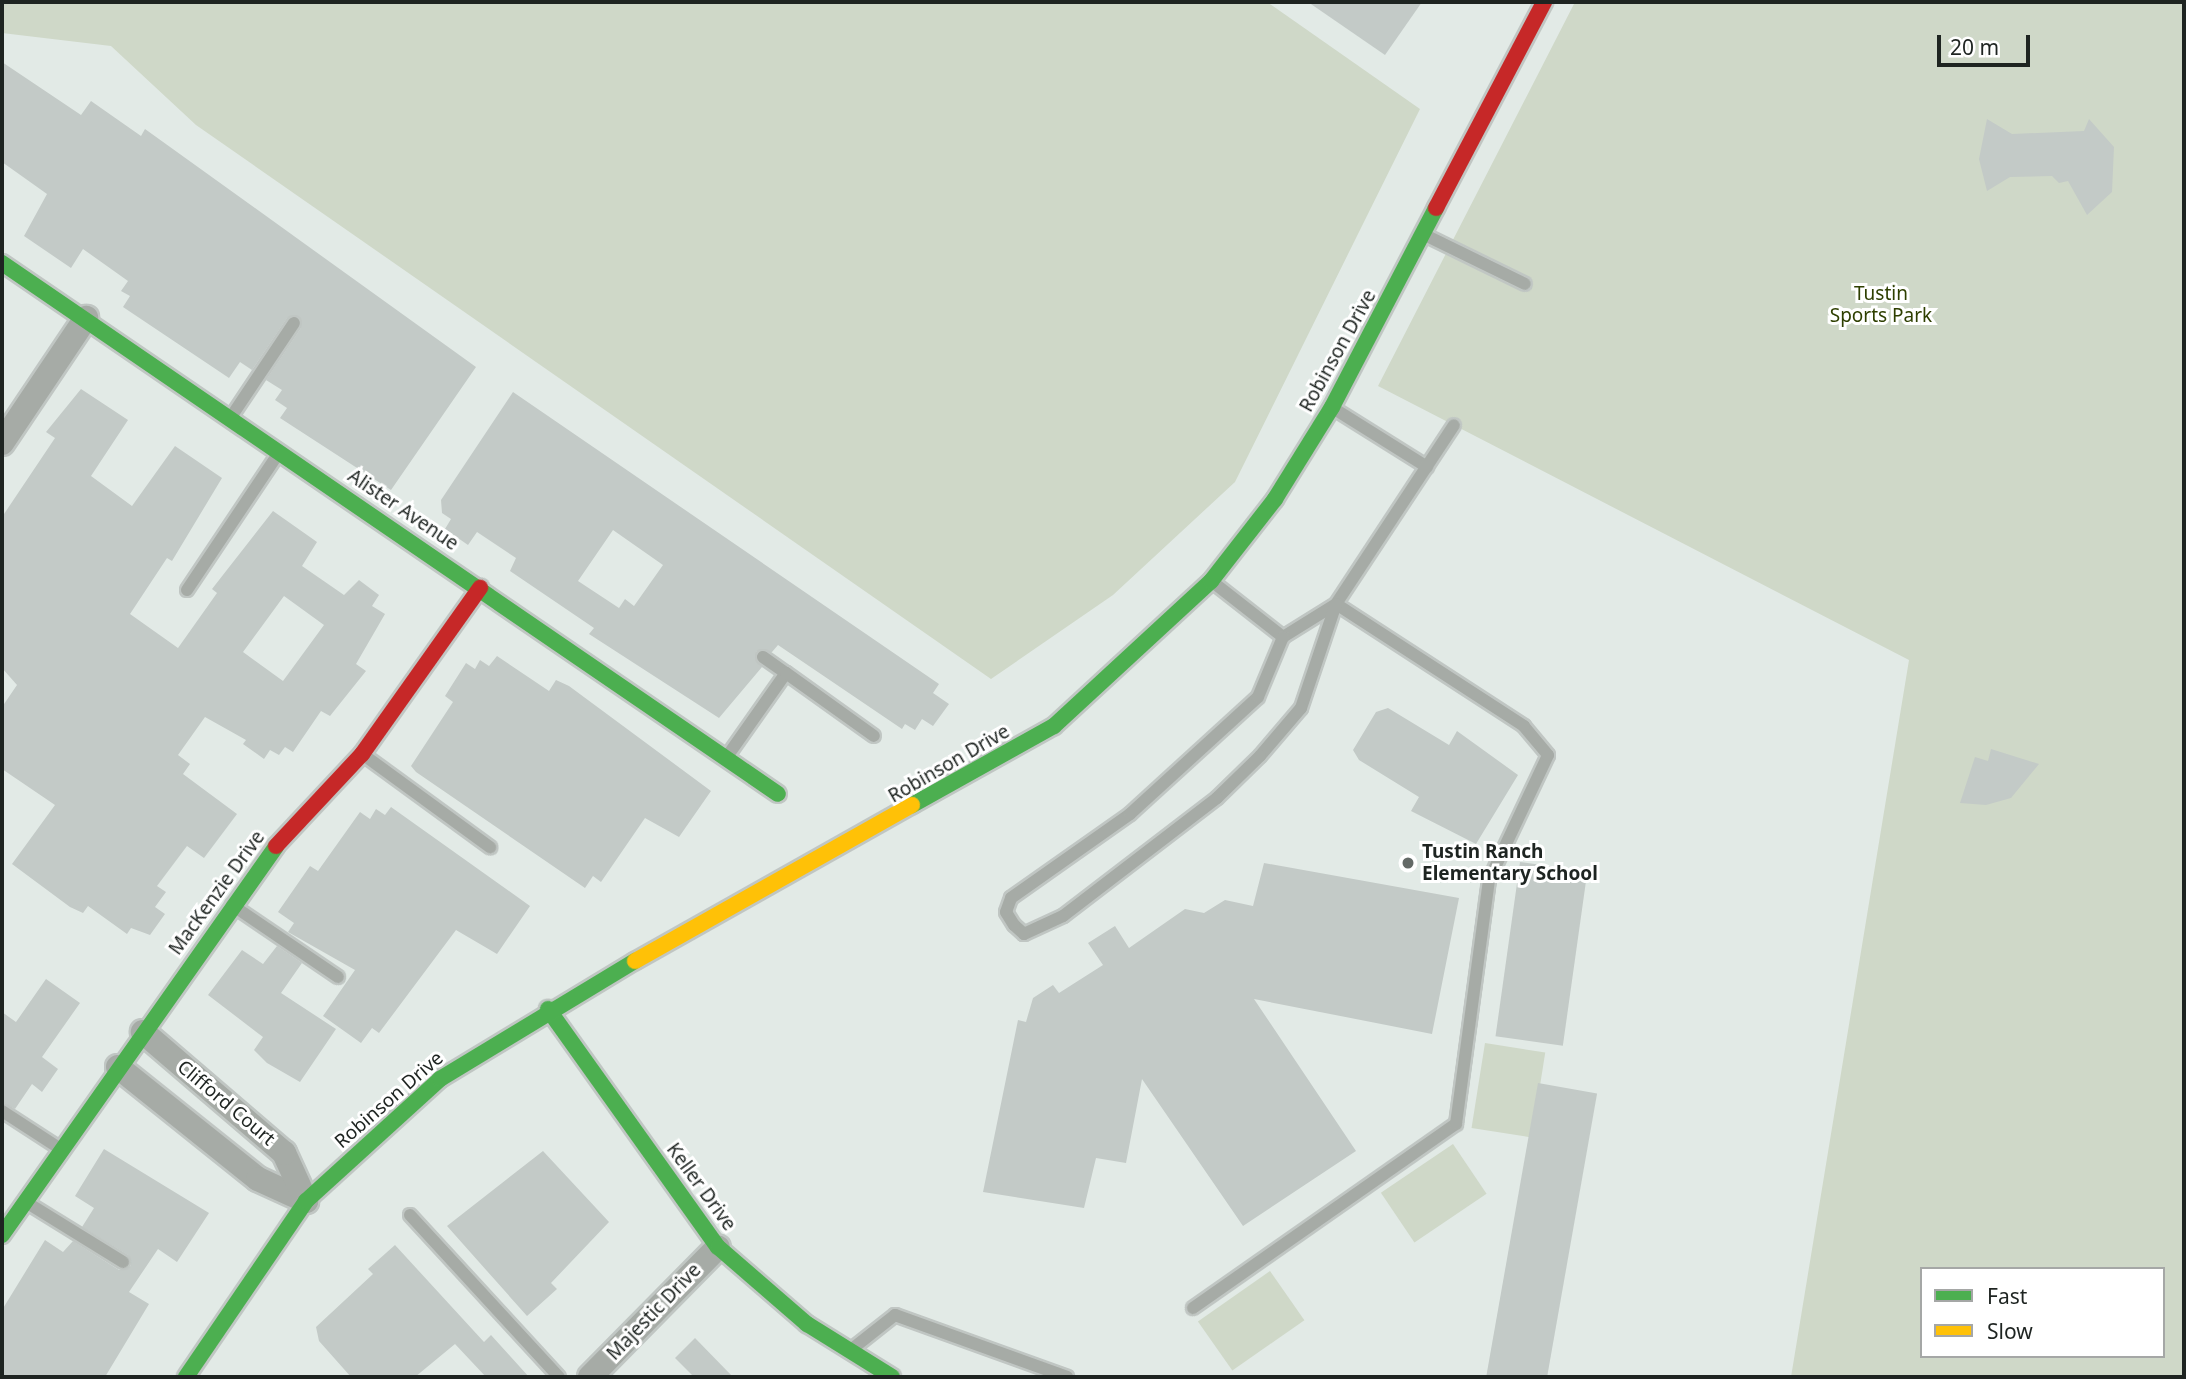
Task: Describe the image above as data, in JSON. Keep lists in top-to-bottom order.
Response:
{
  "streets": {
    "street": [
      "Robinson Drive",
      "Alister Avenue",
      "MacKenzie Drive",
      "Clifford Court",
      "Keller Drive",
      "Majestic Drive"
    ]
  },
  "crossings": [
    ["Robinson Drive", "Clifford Court"],
    ["Robinson Drive", "Keller Drive"],
    ["Alister Avenue", "MacKenzie Drive"],
    ["MacKenzie Drive", "Clifford Court"],
    ["Keller Drive", "Majestic Drive"]
  ],
  "parks": ["Tustin Sports Park"],
  "places": ["Tustin Ranch Elementary School"],
  "legend": ["Fast", "Slow"],
  "scale_bar": "20 m"
}
